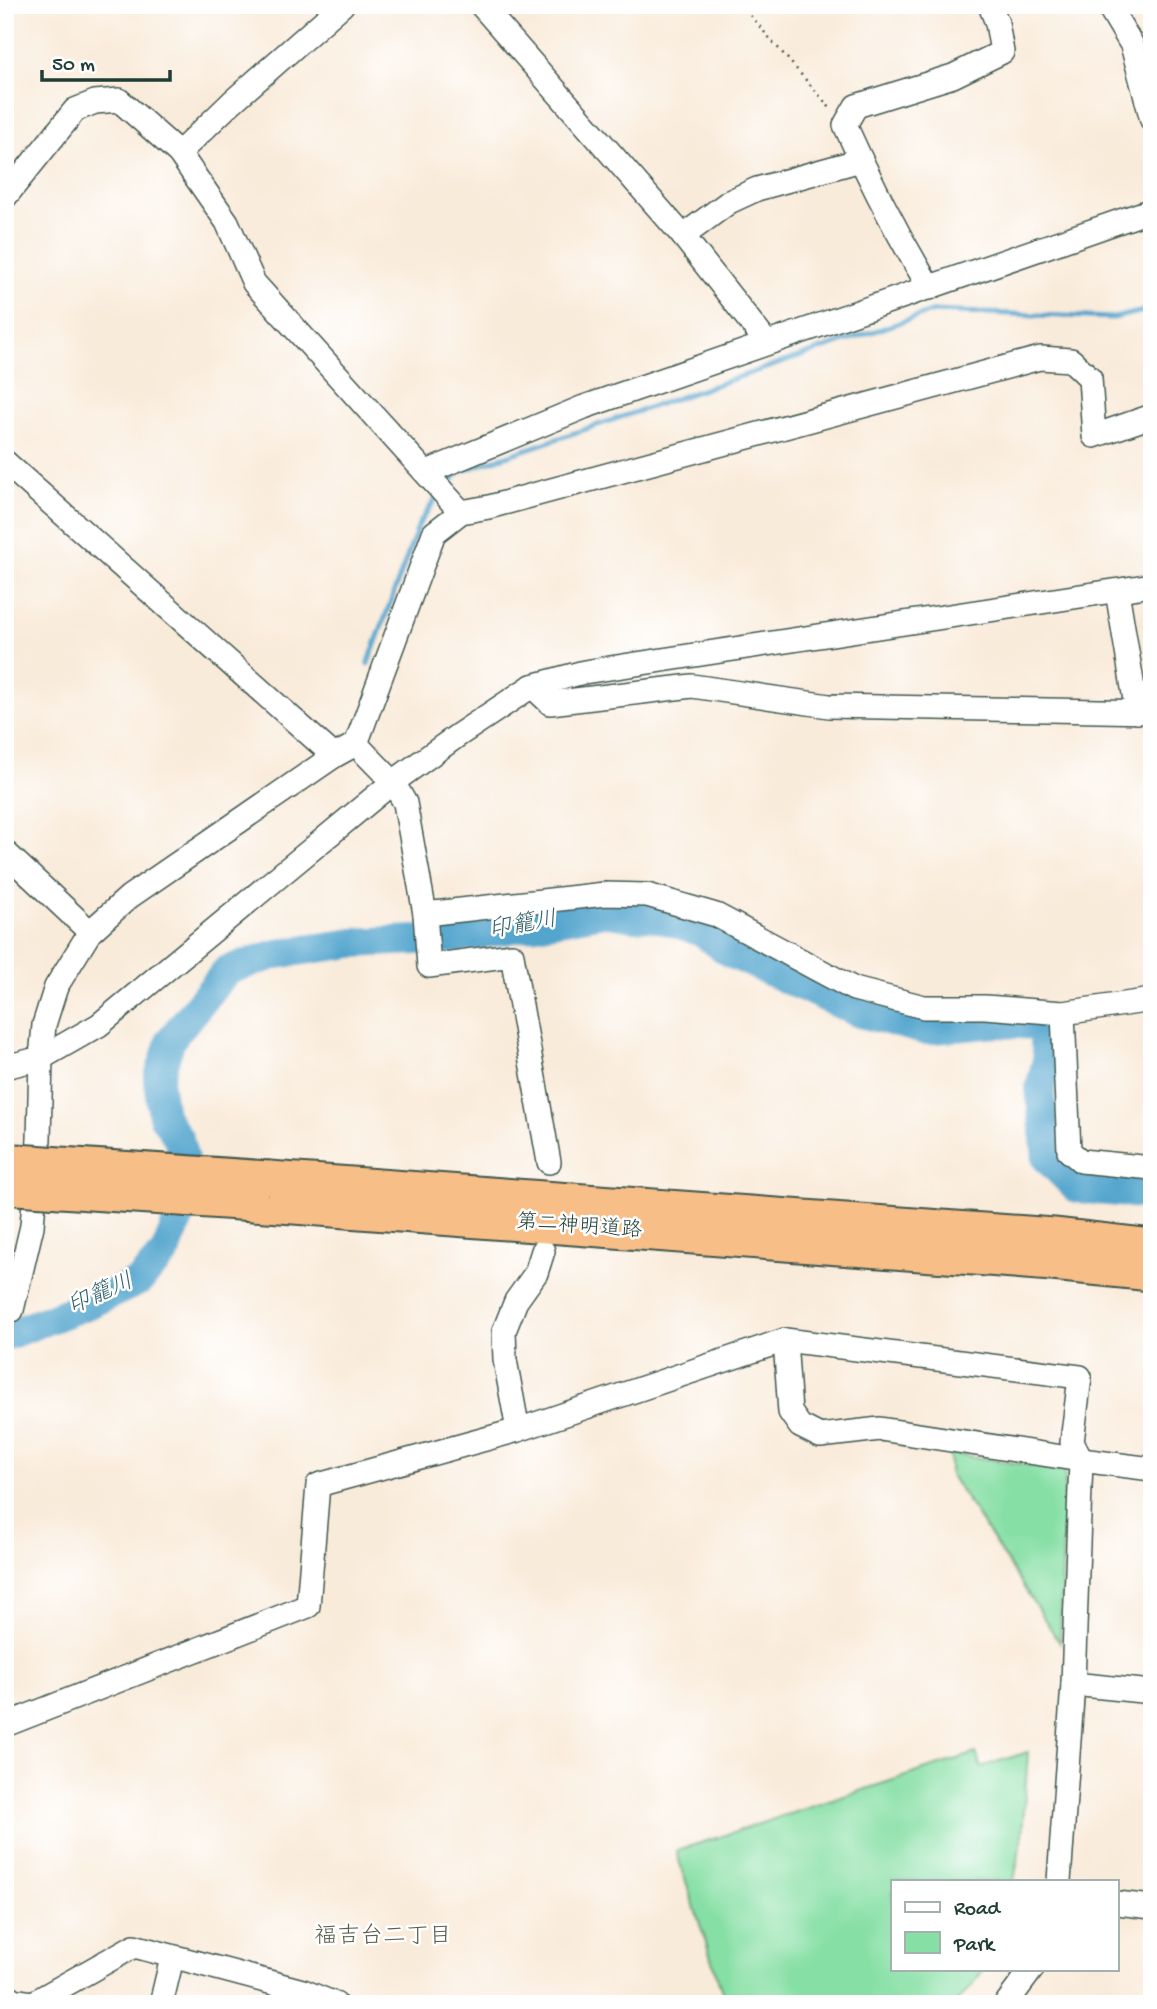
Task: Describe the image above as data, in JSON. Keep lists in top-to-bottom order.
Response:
{
  "streets": {
    "highway": ["第二神明道路"]
  },
  "districts": ["福吉台二丁目"],
  "water": ["印籠川"],
  "legend": ["Road", "Park"],
  "scale_bar": "50 m"
}
